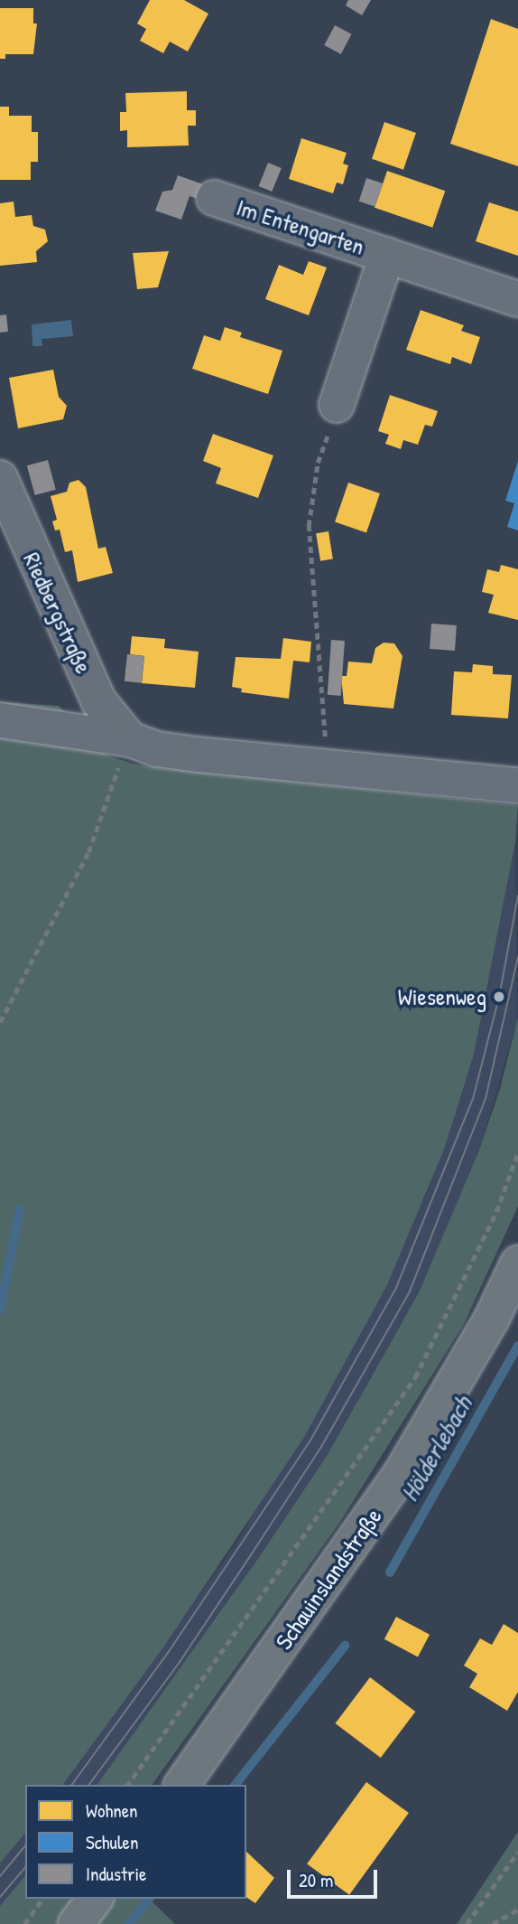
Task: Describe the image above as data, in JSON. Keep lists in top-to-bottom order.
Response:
{
  "streets": {
    "main road": ["Schauinslandstraße"],
    "street": ["Im Entengarten", "Riedbergstraße"]
  },
  "water": ["Hölderlebach"],
  "places": ["Wiesenweg"],
  "legend": ["Wohnen", "Schulen", "Industrie"],
  "scale_bar": "20 m"
}
